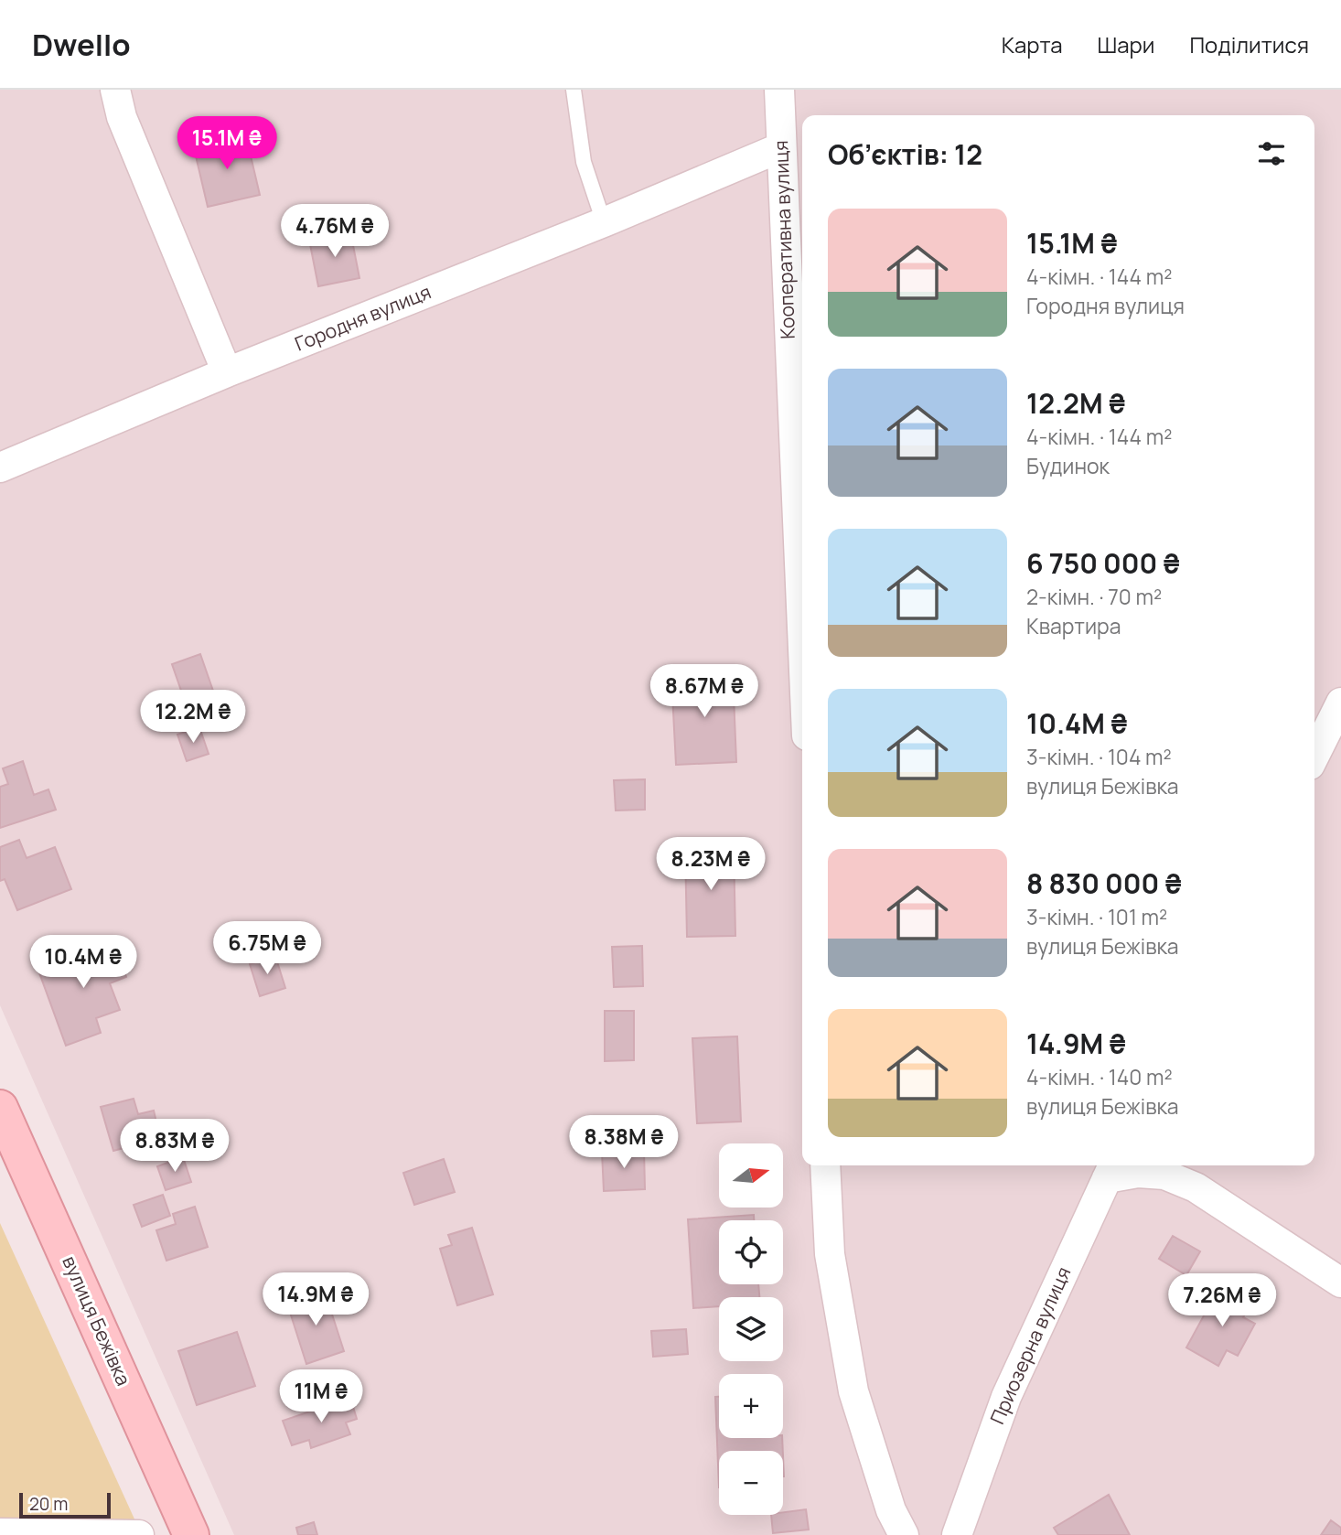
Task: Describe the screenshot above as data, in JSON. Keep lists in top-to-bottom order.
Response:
{
  "streets": {
    "main road": ["вулиця Бежівка"],
    "street": ["Кооперативна вулиця", "Городня вулиця", "Приозерна вулиця"]
  },
  "crossings": [
    ["Кооперативна вулиця", "Городня вулиця"]
  ],
  "scale_bar": "20 m",
  "north": "right",
  "page": {
    "header": "Dwello",
    "nav": ["Карта", "Шари", "Поділитися"],
    "heading": "Об’єктів: 12",
    "price": [
      "15.1M ₴",
      "4.76M ₴",
      "8.67M ₴",
      "12.2M ₴",
      "8.23M ₴",
      "6.75M ₴",
      "10.4M ₴",
      "8.38M ₴",
      "8.83M ₴",
      "14.9M ₴",
      "7.26M ₴",
      "11M ₴"
    ],
    "list": [
      {
        "name": "15.1M ₴",
        "note": "4-кімн. · 144 m² · Городня вулиця"
      },
      {
        "name": "12.2M ₴",
        "note": "4-кімн. · 144 m² · Будинок"
      },
      {
        "name": "6 750 000 ₴",
        "note": "2-кімн. · 70 m² · Квартира"
      },
      {
        "name": "10.4M ₴",
        "note": "3-кімн. · 104 m² · вулиця Бежівка"
      },
      {
        "name": "8 830 000 ₴",
        "note": "3-кімн. · 101 m² · вулиця Бежівка"
      },
      {
        "name": "14.9M ₴",
        "note": "4-кімн. · 140 m² · вулиця Бежівка"
      }
    ],
    "map_buttons": ["+", "−"],
    "scale": "20 m"
  }
}
